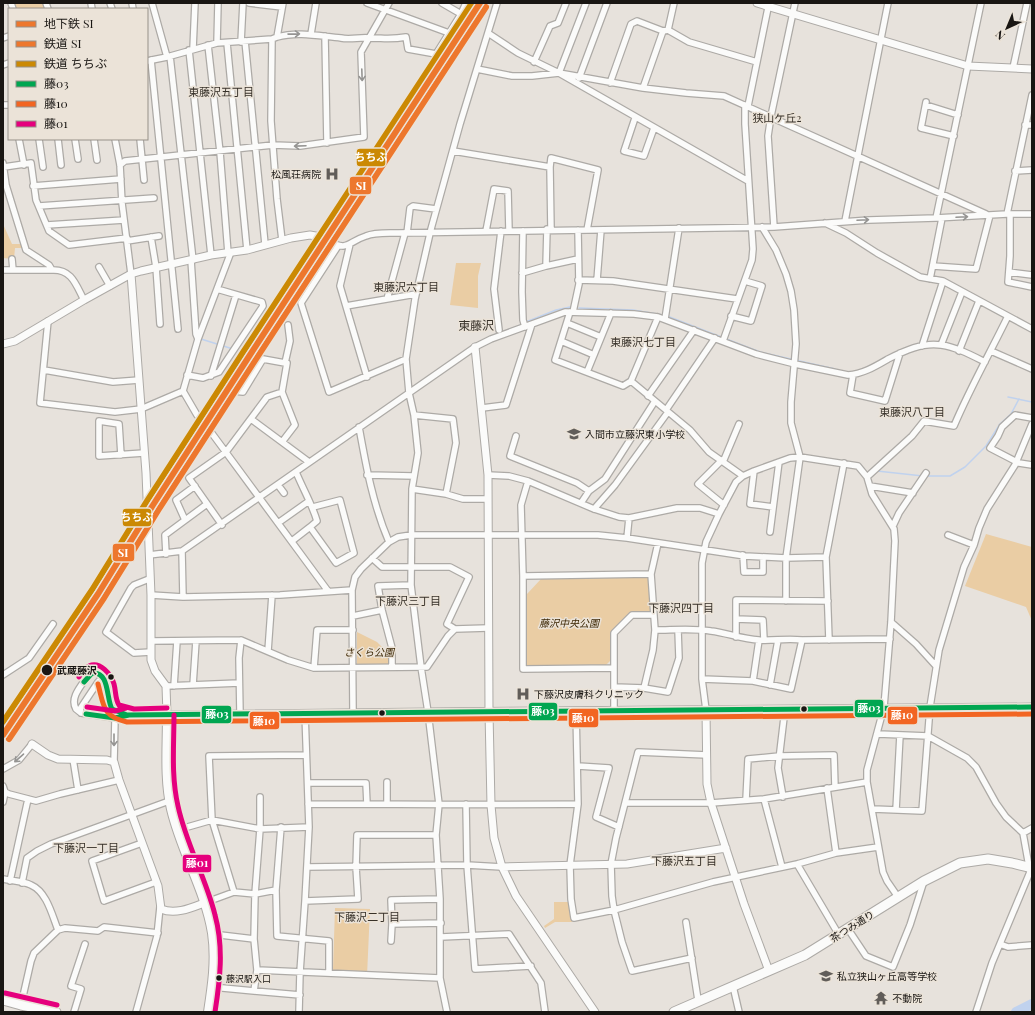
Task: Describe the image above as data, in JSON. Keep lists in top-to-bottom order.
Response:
{
  "streets": {
    "main road": ["茶つみ通り"]
  },
  "districts": [
    "東藤沢五丁目",
    "狭山ケ丘2",
    "東藤沢六丁目",
    "東藤沢",
    "東藤沢七丁目",
    "東藤沢八丁目",
    "下藤沢三丁目",
    "下藤沢四丁目",
    "下藤沢一丁目",
    "下藤沢五丁目",
    "下藤沢二丁目"
  ],
  "parks": ["藤沢中央公園", "さくら公園"],
  "places": {
    "hospital": ["松風荘病院", "下藤沢皮膚科クリニック"],
    "school or university": ["入間市立藤沢東小学校", "私立狭山ヶ丘高等学校"],
    "other": ["武蔵藤沢", "藤沢駅入口"],
    "temple": ["不動院"]
  },
  "lines": [
    "metro line SI",
    "rail line ちちぶ",
    "rail line SI",
    "transit line 藤01",
    "transit line 藤03",
    "transit line 藤10"
  ],
  "legend": [
    "地下鉄 SI",
    "鉄道 SI",
    "鉄道 ちちぶ",
    "藤03",
    "藤10",
    "藤01"
  ],
  "north": "bottom left"
}
